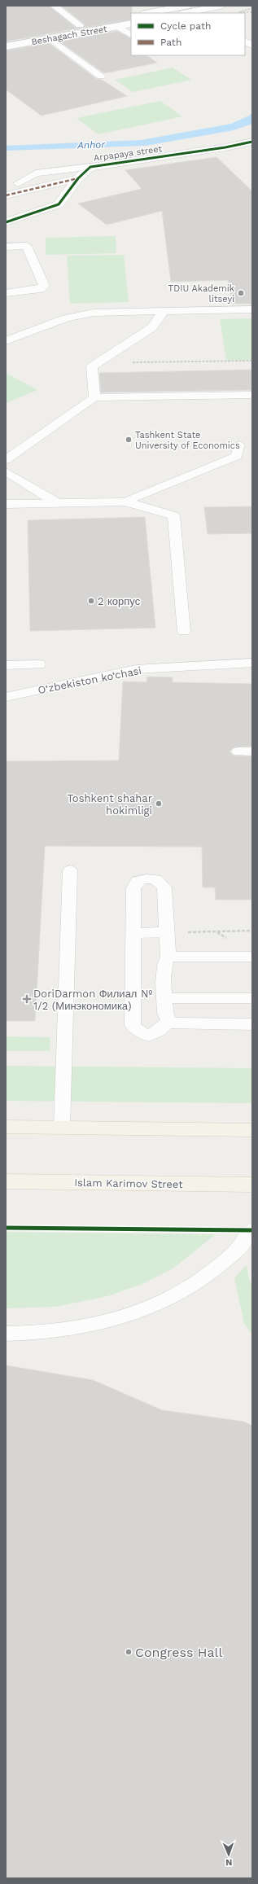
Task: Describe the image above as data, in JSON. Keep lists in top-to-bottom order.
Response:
{
  "streets": {
    "main road": ["Islam Karimov Street"],
    "street": ["Beshagach Street", "Arpapaya street"],
    "lane": ["O‘zbekiston ko‘chasi"]
  },
  "water": ["Anhor"],
  "places": {
    "other": [
      "TDIU Akademik litseyi",
      "Tashkent State University of Economics",
      "2 корпус",
      "Toshkent shahar hokimligi",
      "Congress Hall"
    ],
    "health": ["DoriDarmon Филиал № 1/2 (Минэкономика)"]
  },
  "legend": ["Cycle path", "Path"],
  "north": "bottom"
}
